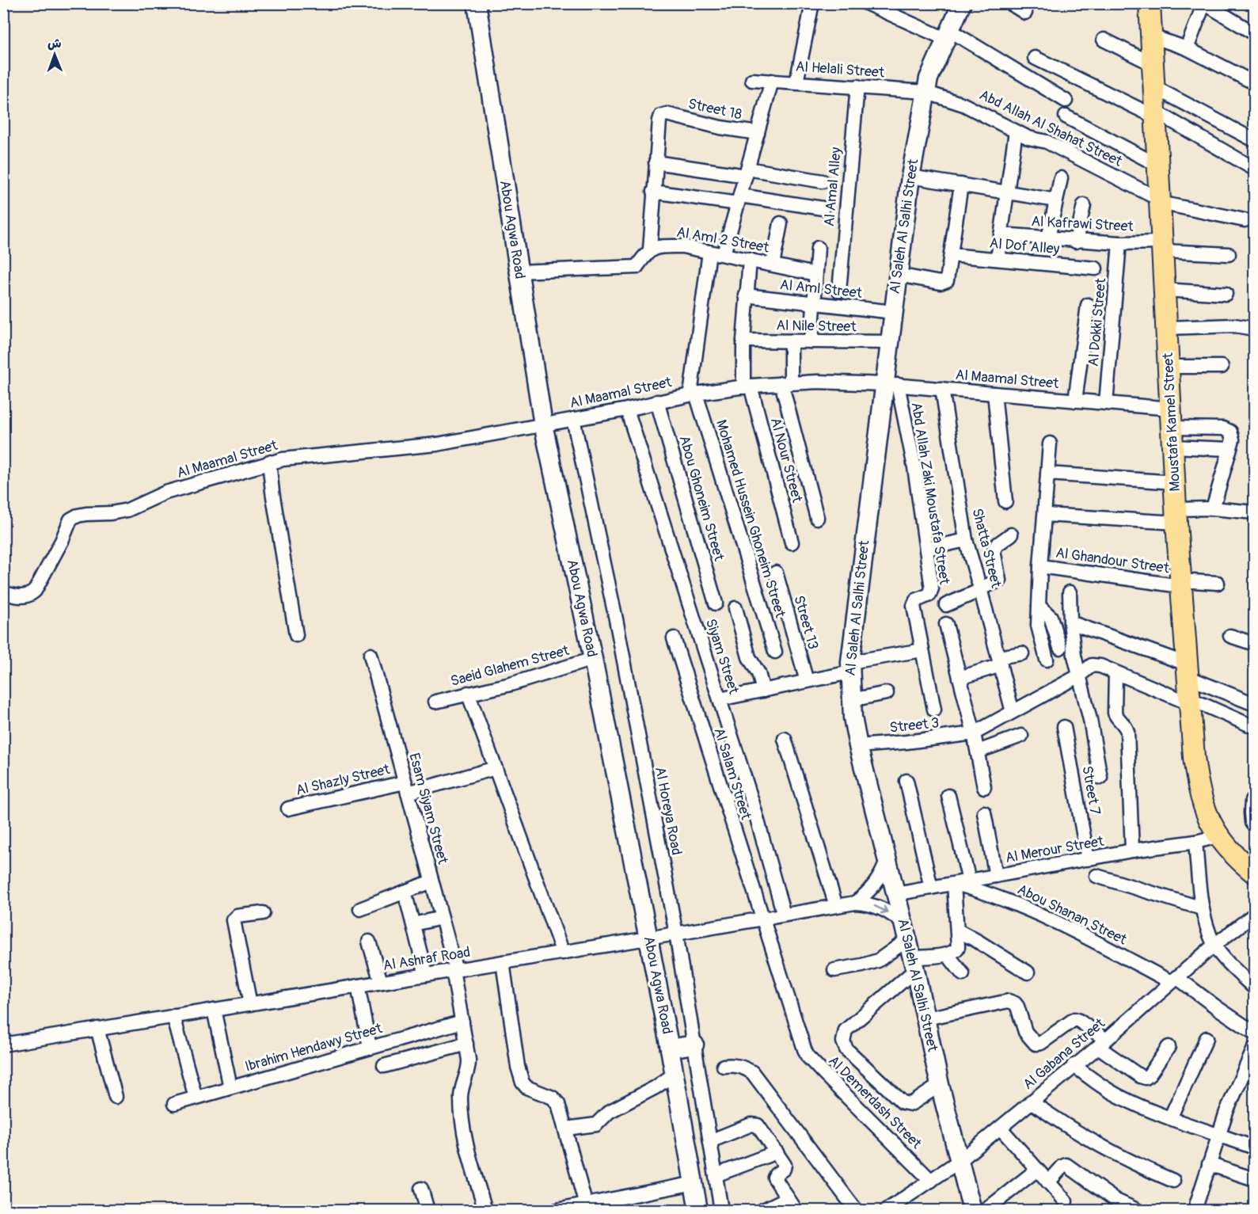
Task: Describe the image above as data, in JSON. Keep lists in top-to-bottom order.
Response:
{
  "streets": {
    "main road": ["Moustafa Kamel Street"],
    "street": [
      "Al Helali Street",
      "Street 18",
      "Abd Allah Al Shahat Street",
      "Al Amal Alley",
      "Al Kafrawi Street",
      "Al Saleh Al Salhi Street",
      "Abou Agwa Road",
      "Al Aml 2 Street",
      "Al Dof Alley",
      "Al Aml Street",
      "Al Dokki Street",
      "Al Nile Street",
      "Al Maamal Street",
      "Al Nour Street",
      "Abd Allah Zaki Moustafa Street",
      "Abou Ghoneim Street",
      "Mohamed Hussein Ghoneim Street",
      "Shatta Street",
      "Al Ghandour Street",
      "Street 13",
      "Siyam Street",
      "Saeid Glahem Street",
      "Street 3",
      "Al Salam Street",
      "Al Shazly Street",
      "Street 7",
      "Esam Siyam Street",
      "Al Horeya Road",
      "Al Merour Street",
      "Abou Shanan Street",
      "Al Ashraf Road",
      "Ibrahim Hendawy Street",
      "Al Gabana Street",
      "Al Demerdash Street"
    ]
  },
  "crossings": [
    ["Al Helali Street", "Abd Allah Al Shahat Street"],
    ["Al Helali Street", "Al Amal Alley"],
    ["Al Helali Street", "Al Saleh Al Salhi Street"],
    ["Abd Allah Al Shahat Street", "Al Saleh Al Salhi Street"],
    ["Abd Allah Al Shahat Street", "Moustafa Kamel Street"],
    ["Al Kafrawi Street", "Al Dokki Street"],
    ["Al Kafrawi Street", "Moustafa Kamel Street"],
    ["Al Saleh Al Salhi Street", "Al Aml Street"],
    ["Al Saleh Al Salhi Street", "Al Nile Street"],
    ["Al Saleh Al Salhi Street", "Al Maamal Street"],
    ["Al Saleh Al Salhi Street", "Abd Allah Zaki Moustafa Street"],
    ["Al Saleh Al Salhi Street", "Street 3"],
    ["Al Saleh Al Salhi Street", "Al Merour Street"],
    ["Al Saleh Al Salhi Street", "Al Ashraf Road"],
    ["Al Saleh Al Salhi Street", "Al Gabana Street"],
    ["Abou Agwa Road", "Al Maamal Street"],
    ["Abou Agwa Road", "Saeid Glahem Street"],
    ["Abou Agwa Road", "Al Ashraf Road"],
    ["Al Aml 2 Street", "Al Nour Street"],
    ["Al Aml Street", "Al Nour Street"],
    ["Al Dokki Street", "Al Maamal Street"],
    ["Al Nile Street", "Al Nour Street"],
    ["Al Maamal Street", "Moustafa Kamel Street"],
    ["Al Maamal Street", "Al Nour Street"],
    ["Al Maamal Street", "Abd Allah Zaki Moustafa Street"],
    ["Al Maamal Street", "Abou Ghoneim Street"],
    ["Al Maamal Street", "Mohamed Hussein Ghoneim Street"],
    ["Al Maamal Street", "Shatta Street"],
    ["Al Maamal Street", "Siyam Street"],
    ["Al Maamal Street", "Al Horeya Road"],
    ["Moustafa Kamel Street", "Al Ghandour Street"],
    ["Moustafa Kamel Street", "Al Merour Street"],
    ["Siyam Street", "Al Ashraf Road"],
    ["Al Salam Street", "Al Ashraf Road"],
    ["Al Salam Street", "Al Demerdash Street"],
    ["Al Shazly Street", "Esam Siyam Street"],
    ["Street 7", "Al Merour Street"],
    ["Esam Siyam Street", "Al Ashraf Road"],
    ["Esam Siyam Street", "Ibrahim Hendawy Street"],
    ["Al Horeya Road", "Al Ashraf Road"],
    ["Al Merour Street", "Abou Shanan Street"],
    ["Abou Shanan Street", "Al Gabana Street"],
    ["Al Gabana Street", "Al Demerdash Street"]
  ],
  "north": "top"
}
